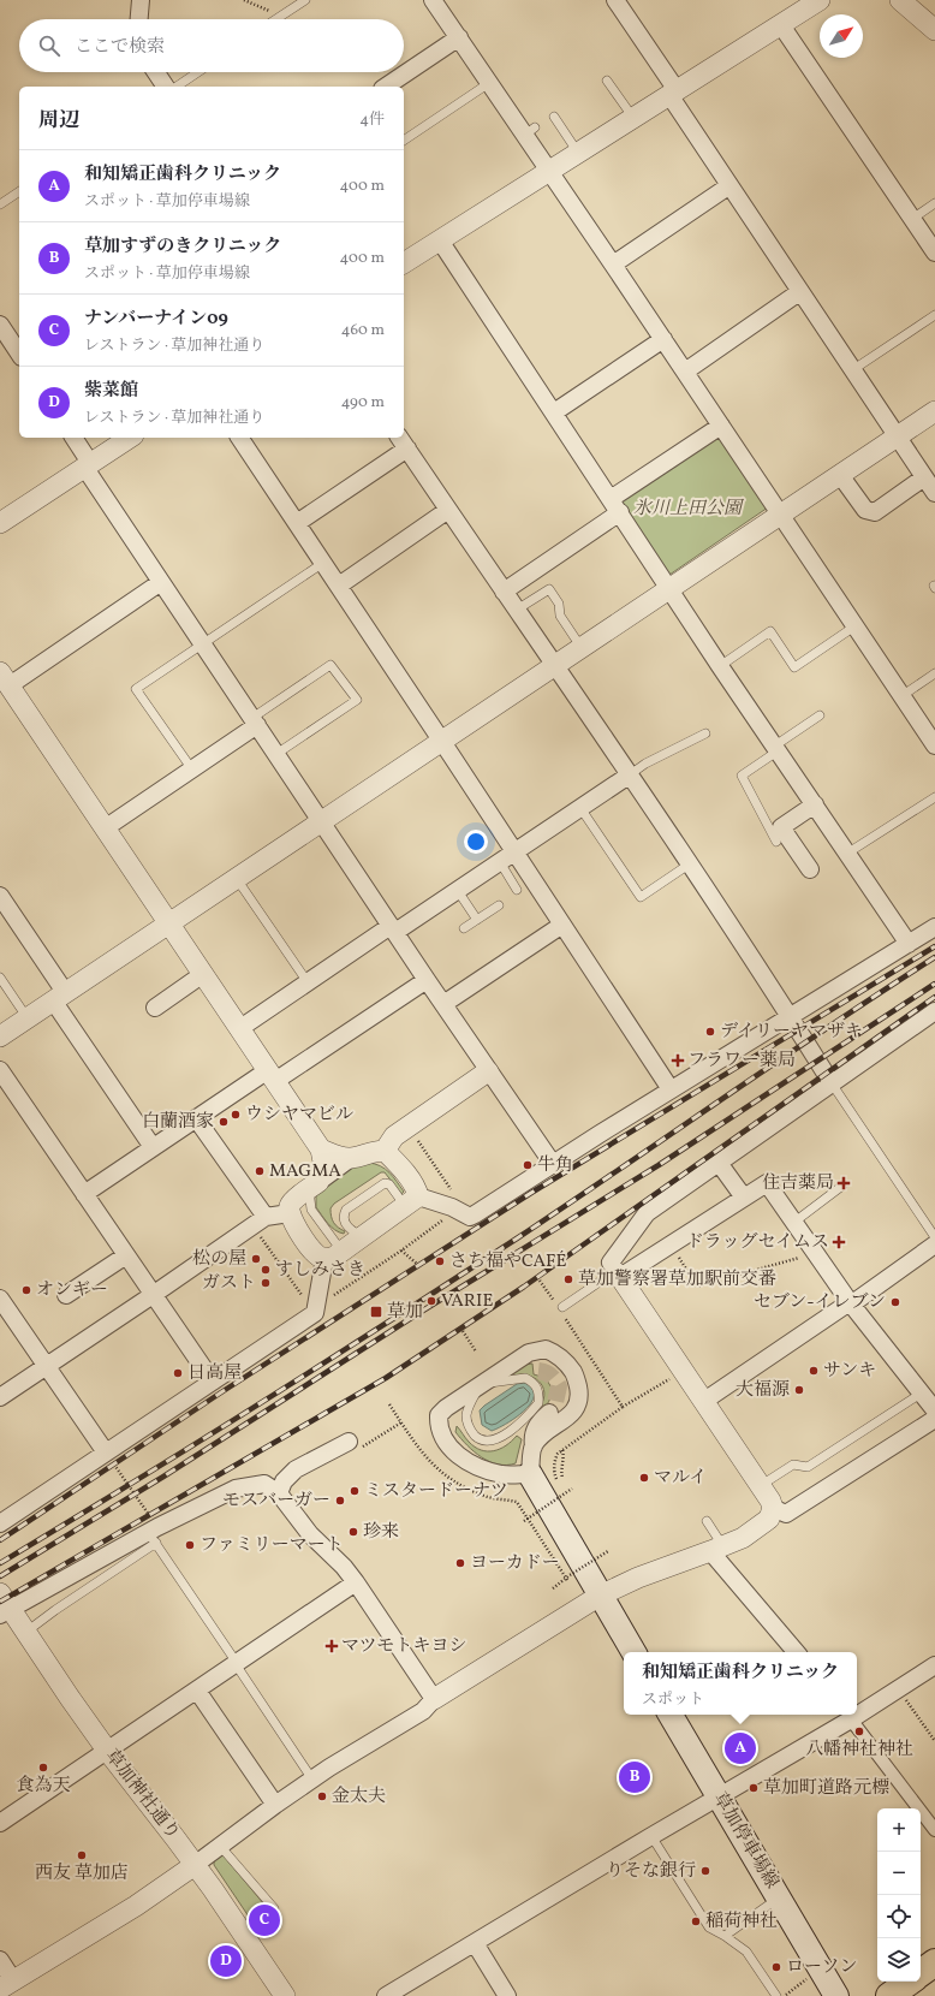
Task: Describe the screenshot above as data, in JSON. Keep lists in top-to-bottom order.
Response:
{
  "streets": {
    "main road": ["草加停車場線"],
    "street": ["草加神社通り"]
  },
  "parks": ["氷川上田公園"],
  "places": {
    "other": [
      "デイリーヤマザキ",
      "ウシヤマビル",
      "白蘭酒家",
      "牛角",
      "MAGMA",
      "松の屋",
      "さち福やCAFÉ",
      "すしみさき",
      "草加警察署草加駅前交番",
      "ガスト",
      "オンギー",
      "VARIE",
      "セブン-イレブン",
      "サンキ",
      "日高屋",
      "大福源",
      "マルイ",
      "ミスタードーナツ",
      "モスバーガー",
      "珍来",
      "ファミリーマート",
      "ヨーカドー",
      "八幡神社神社",
      "食為天",
      "草加町道路元標",
      "金太夫",
      "西友 草加店",
      "りそな銀行",
      "稲荷神社",
      "ローソン"
    ],
    "health": [
      "フラワー薬局",
      "住吉薬局",
      "ドラッグセイムス",
      "マツモトキヨシ"
    ],
    "transit": ["草加"]
  },
  "north": "top right",
  "page": {
    "search": "ここで検索",
    "heading": ["周辺", "4件"],
    "list": [
      {
        "mark": "A",
        "name": "和知矯正歯科クリニック",
        "note": "スポット · 草加停車場線",
        "value": "400 m"
      },
      {
        "mark": "B",
        "name": "草加すずのきクリニック",
        "note": "スポット · 草加停車場線",
        "value": "400 m"
      },
      {
        "mark": "C",
        "name": "ナンバーナイン09",
        "note": "レストラン · 草加神社通り",
        "value": "460 m"
      },
      {
        "mark": "D",
        "name": "紫菜館",
        "note": "レストラン · 草加神社通り",
        "value": "490 m"
      }
    ],
    "popup": ["和知矯正歯科クリニック", "スポット"],
    "pins": [
      "A",
      "B",
      "C",
      "D"
    ],
    "map_buttons": ["+", "−"]
  }
}
